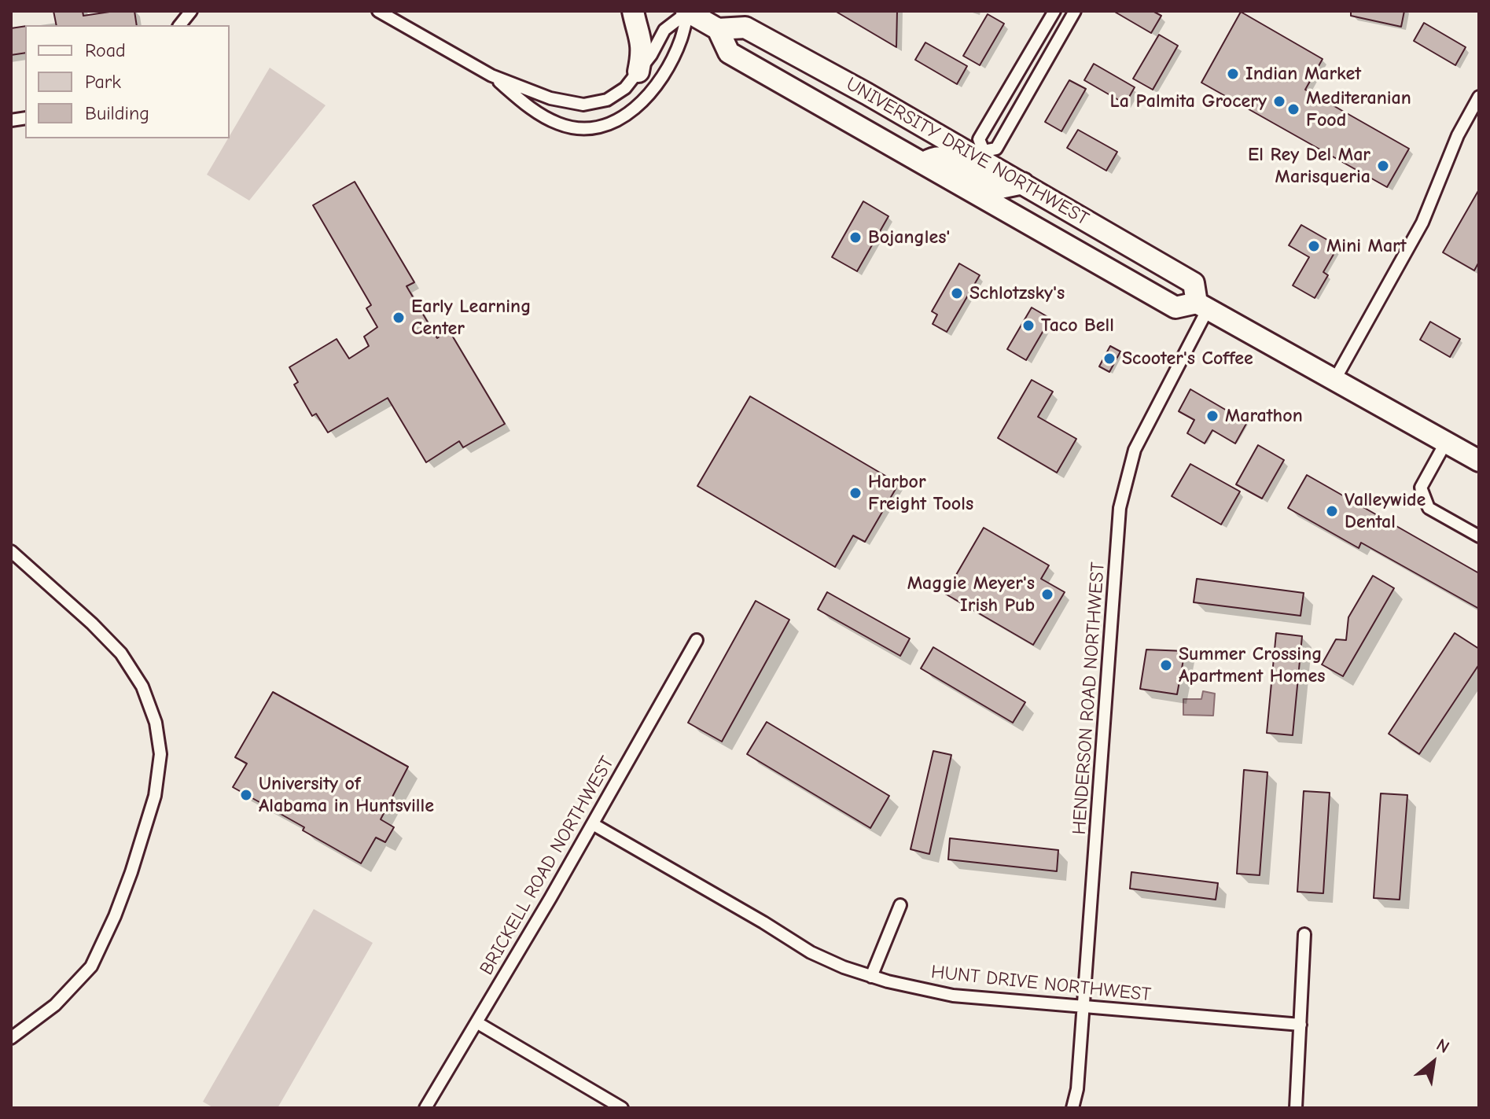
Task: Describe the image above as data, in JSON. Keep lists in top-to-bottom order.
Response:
{
  "streets": {
    "highway": ["UNIVERSITY DRIVE NORTHWEST"],
    "street": ["HENDERSON ROAD NORTHWEST", "BRICKELL ROAD NORTHWEST", "HUNT DRIVE NORTHWEST"]
  },
  "crossings": [
    ["UNIVERSITY DRIVE NORTHWEST", "HENDERSON ROAD NORTHWEST"],
    ["HENDERSON ROAD NORTHWEST", "HUNT DRIVE NORTHWEST"],
    ["BRICKELL ROAD NORTHWEST", "HUNT DRIVE NORTHWEST"]
  ],
  "places": [
    "Indian Market",
    "La Palmita Grocery",
    "Mediteranian Food",
    "El Rey Del Mar Marisqueria",
    "Bojangles'",
    "Mini Mart",
    "Schlotzsky's",
    "Early Learning Center",
    "Taco Bell",
    "Scooter's Coffee",
    "Marathon",
    "Harbor Freight Tools",
    "Valleywide Dental",
    "Maggie Meyer's Irish Pub",
    "Summer Crossing Apartment Homes",
    "University of Alabama in Huntsville"
  ],
  "legend": ["Road", "Park", "Building"],
  "north": "top right"
}
